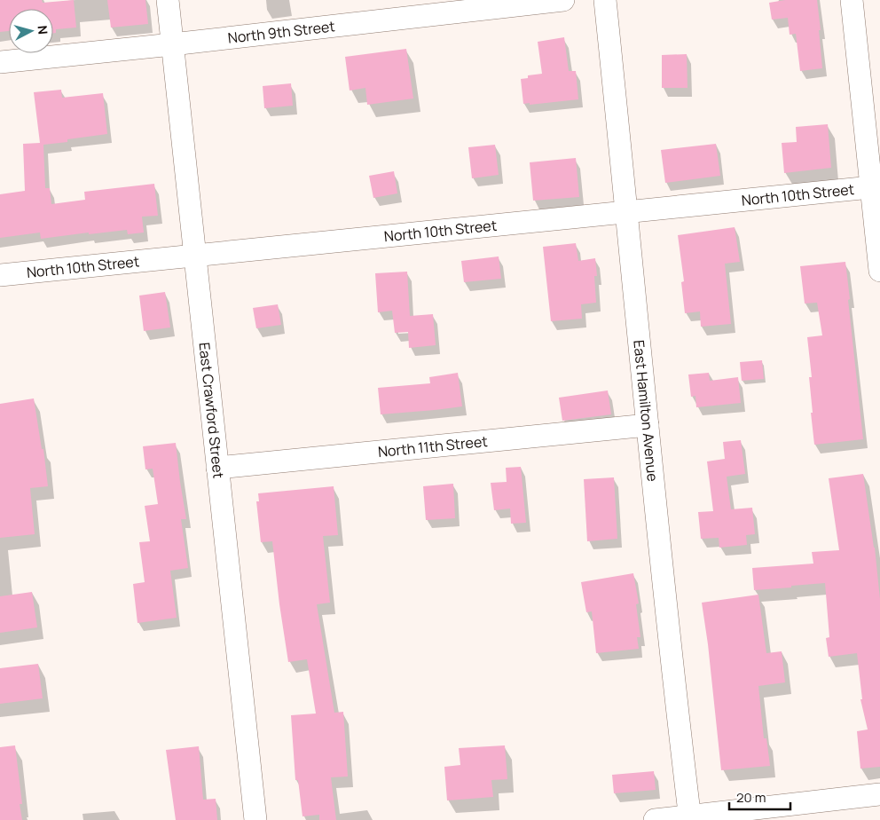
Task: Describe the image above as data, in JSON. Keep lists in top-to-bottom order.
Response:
{
  "streets": {
    "street": [
      "North 9th Street",
      "North 10th Street",
      "East Crawford Street",
      "East Hamilton Avenue",
      "North 11th Street"
    ]
  },
  "crossings": [
    ["North 9th Street", "East Crawford Street"],
    ["North 10th Street", "East Crawford Street"],
    ["North 10th Street", "East Hamilton Avenue"],
    ["East Crawford Street", "North 11th Street"],
    ["East Hamilton Avenue", "North 11th Street"]
  ],
  "scale_bar": "20 m",
  "north": "right"
}
